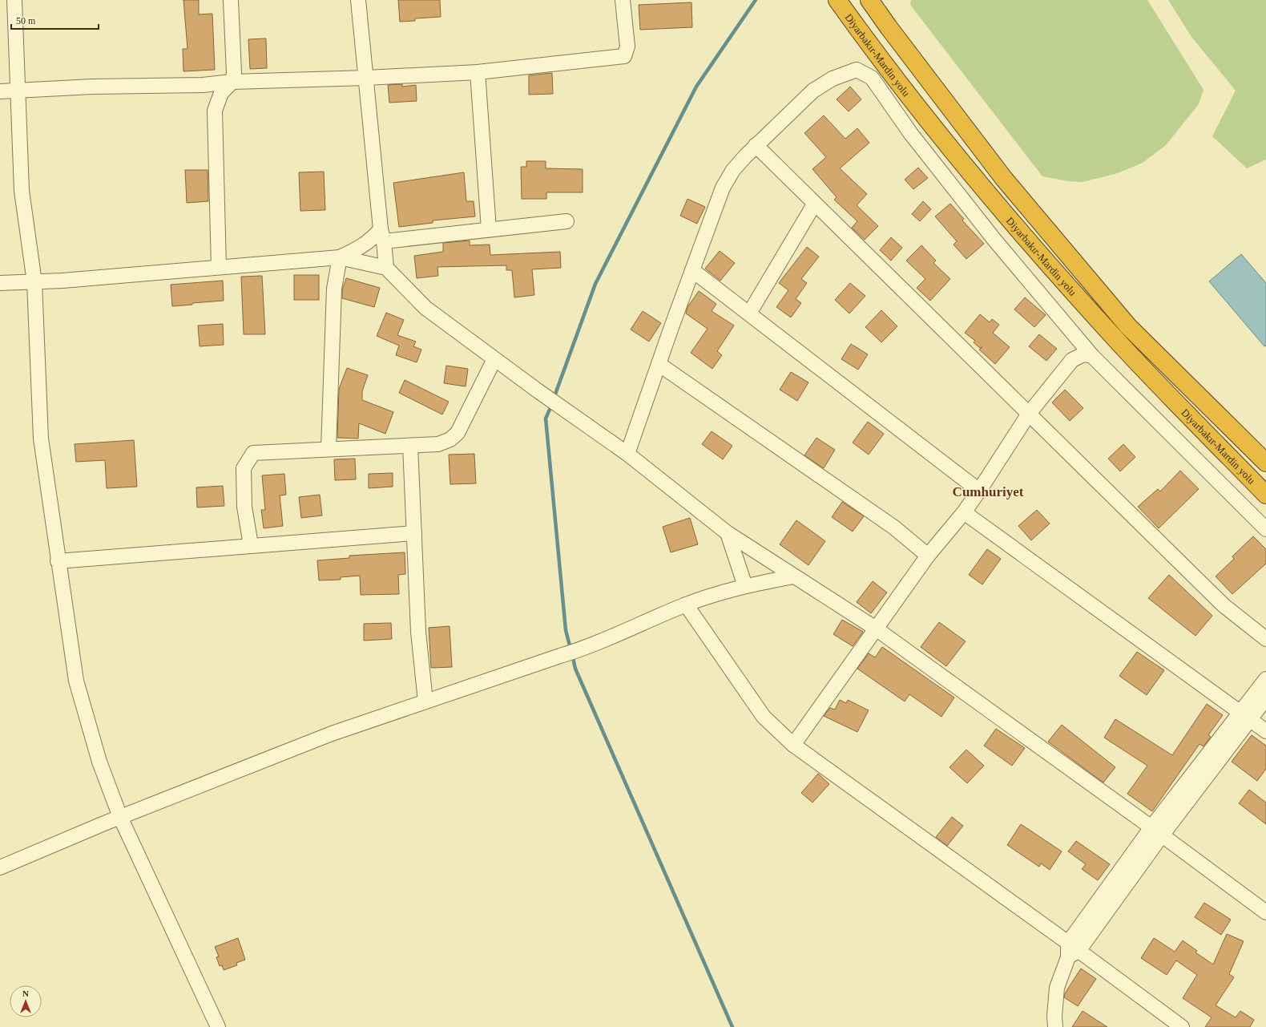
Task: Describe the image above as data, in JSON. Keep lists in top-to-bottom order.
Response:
{
  "streets": {
    "highway": ["Diyarbakır-Mardin yolu"]
  },
  "districts": ["Cumhuriyet"],
  "scale_bar": "50 m",
  "north": "top"
}
